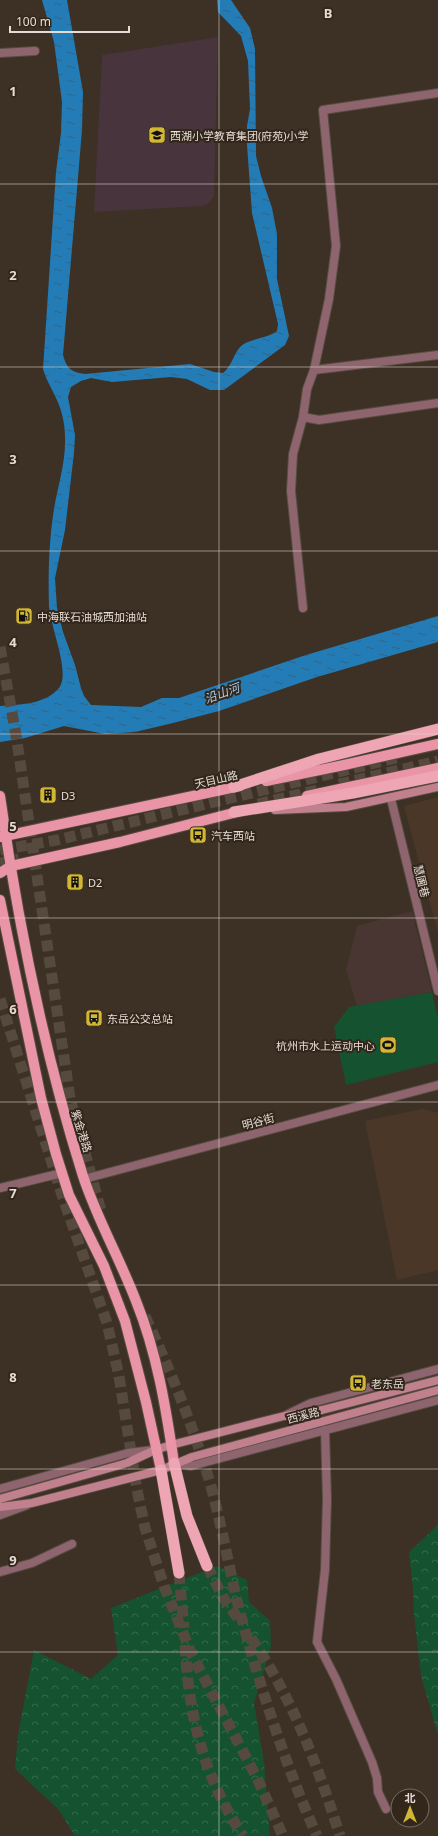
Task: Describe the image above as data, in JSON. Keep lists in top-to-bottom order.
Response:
{
  "streets": {
    "main road": ["天目山路", "紫金港路", "西溪路"],
    "street": ["慧圃巷", "明谷街"]
  },
  "crossings": [
    ["天目山路", "紫金港路"],
    ["明谷街", "紫金港路"],
    ["紫金港路", "西溪路"]
  ],
  "water": ["沿山河"],
  "places": {
    "school or university": ["西湖小学教育集团(府苑)小学"],
    "fuel station": ["中海联石油城西加油站"],
    "building": ["D3", "D2"],
    "bus stop": ["汽车西站", "东岳公交总站", "老东岳"],
    "sports": ["杭州市水上运动中心"]
  },
  "scale_bar": "100 m",
  "north": "top",
  "grid": {
    "columns": ["B"],
    "rows": [
      "1",
      "2",
      "3",
      "4",
      "5",
      "6",
      "7",
      "8",
      "9"
    ]
  }
}
